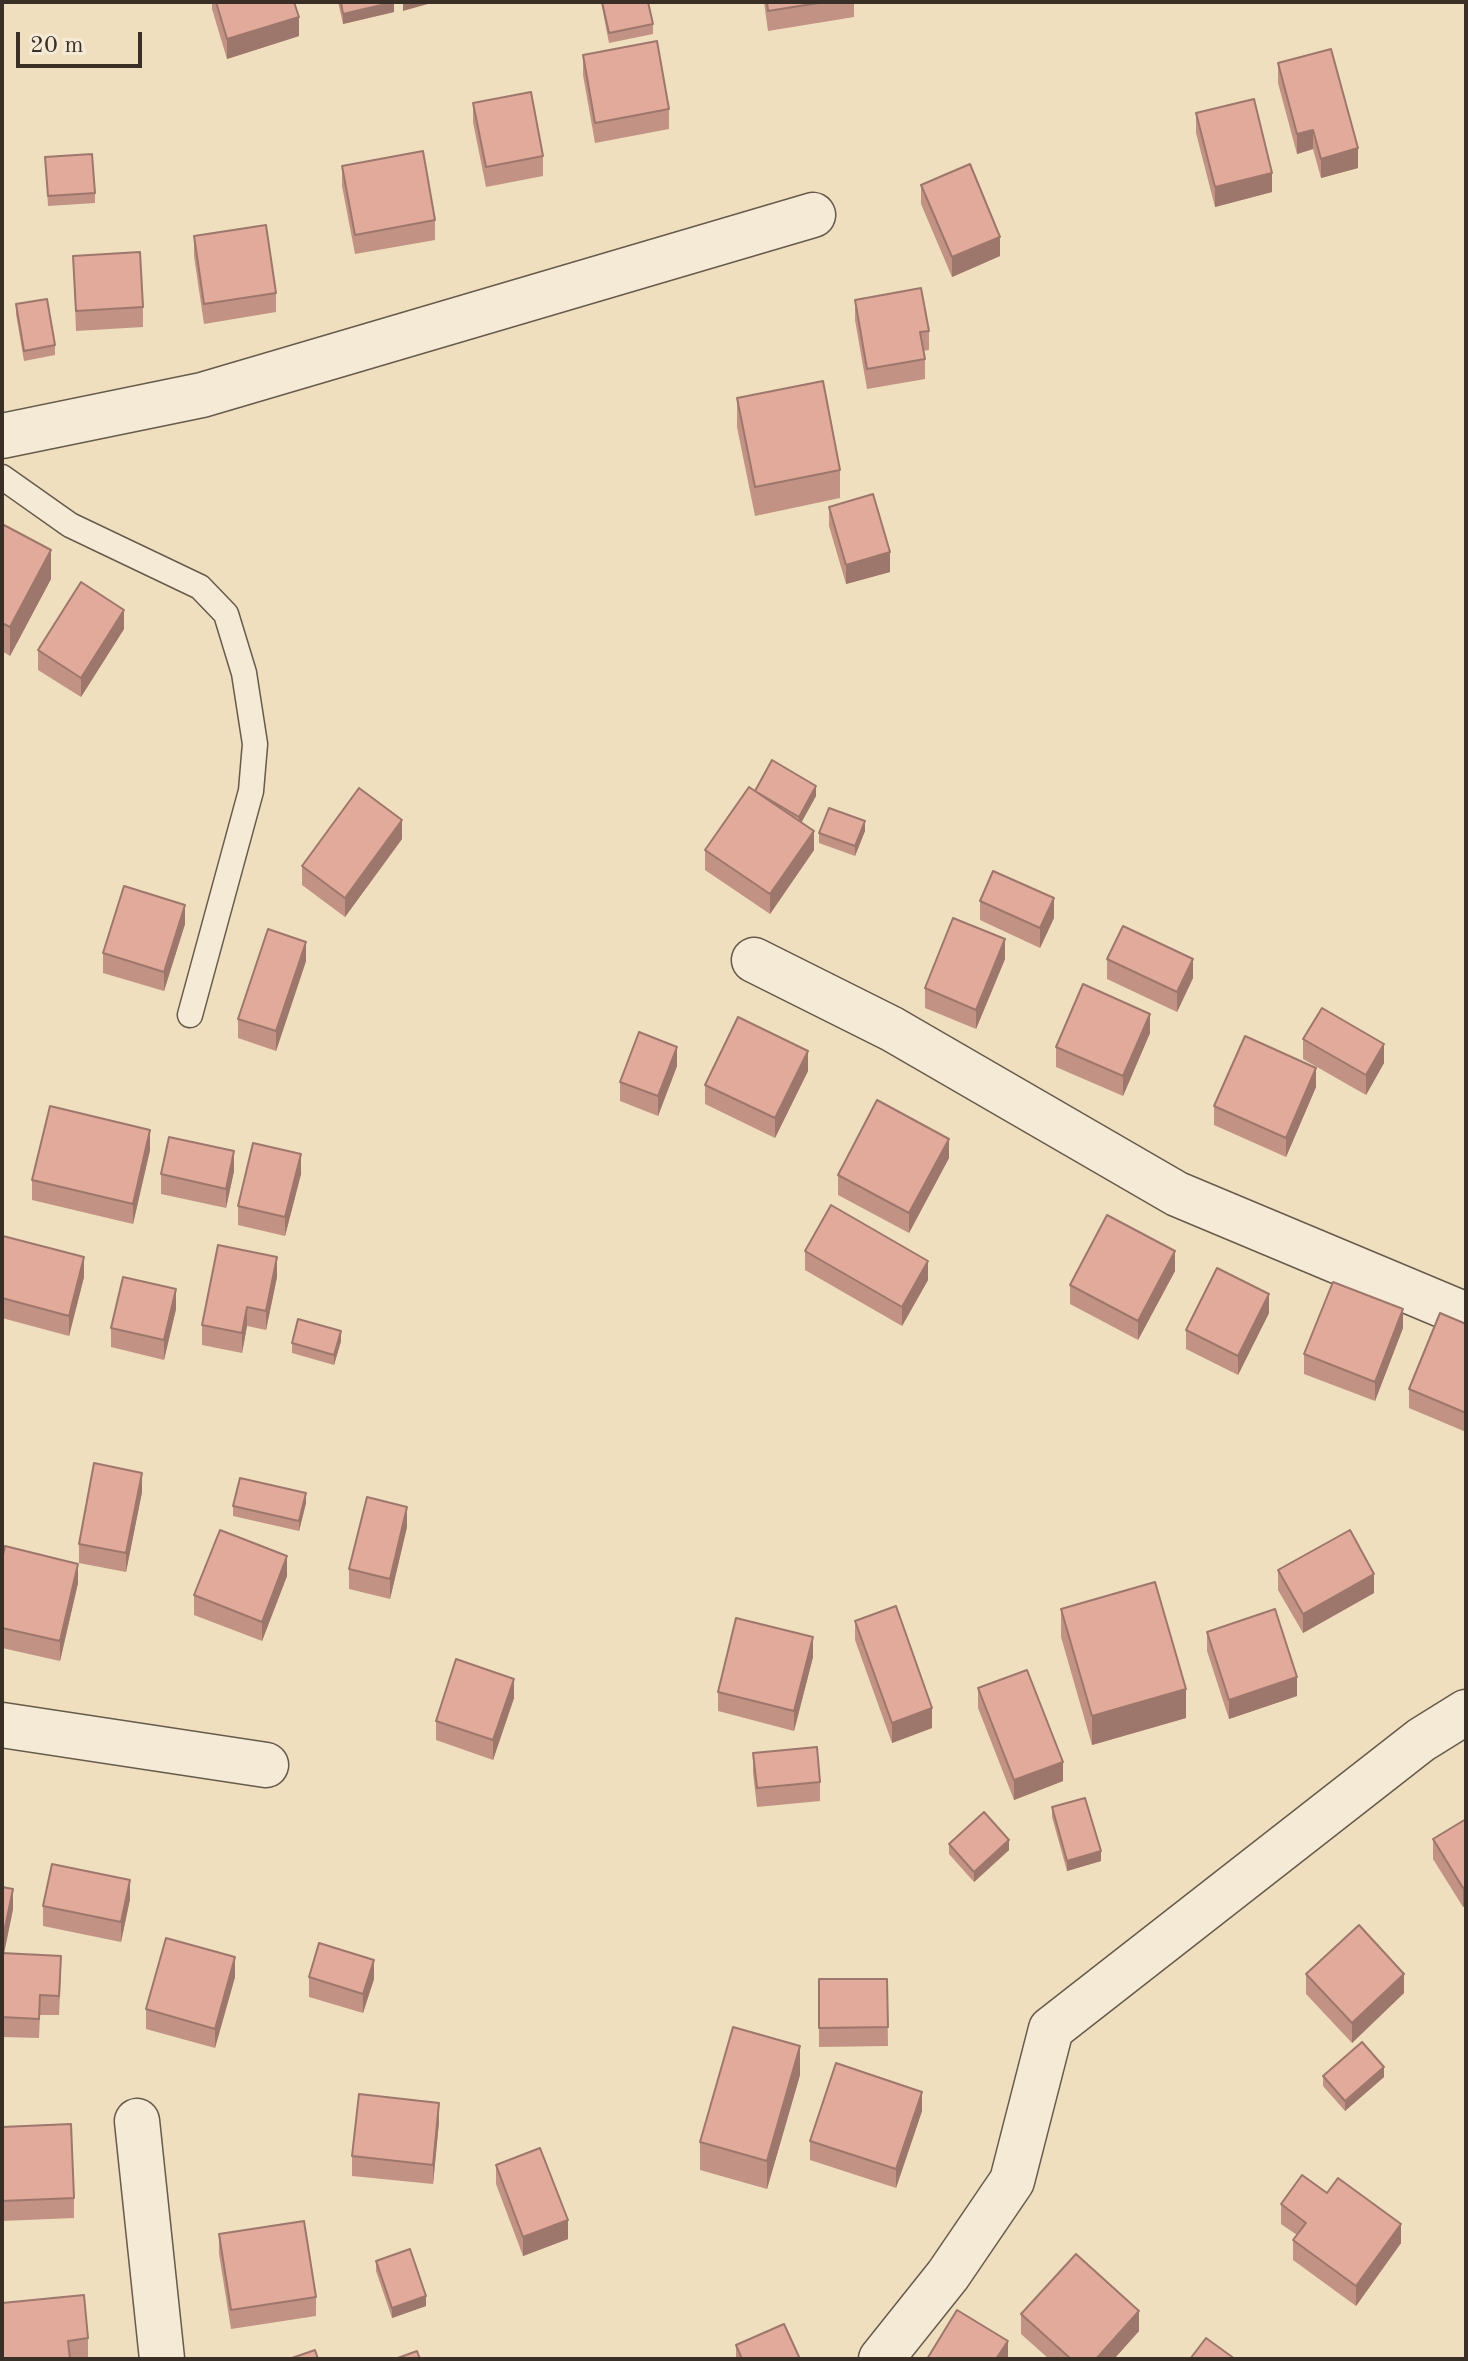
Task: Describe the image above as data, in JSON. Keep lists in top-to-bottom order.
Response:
{
  "scale_bar": "20 m"
}
